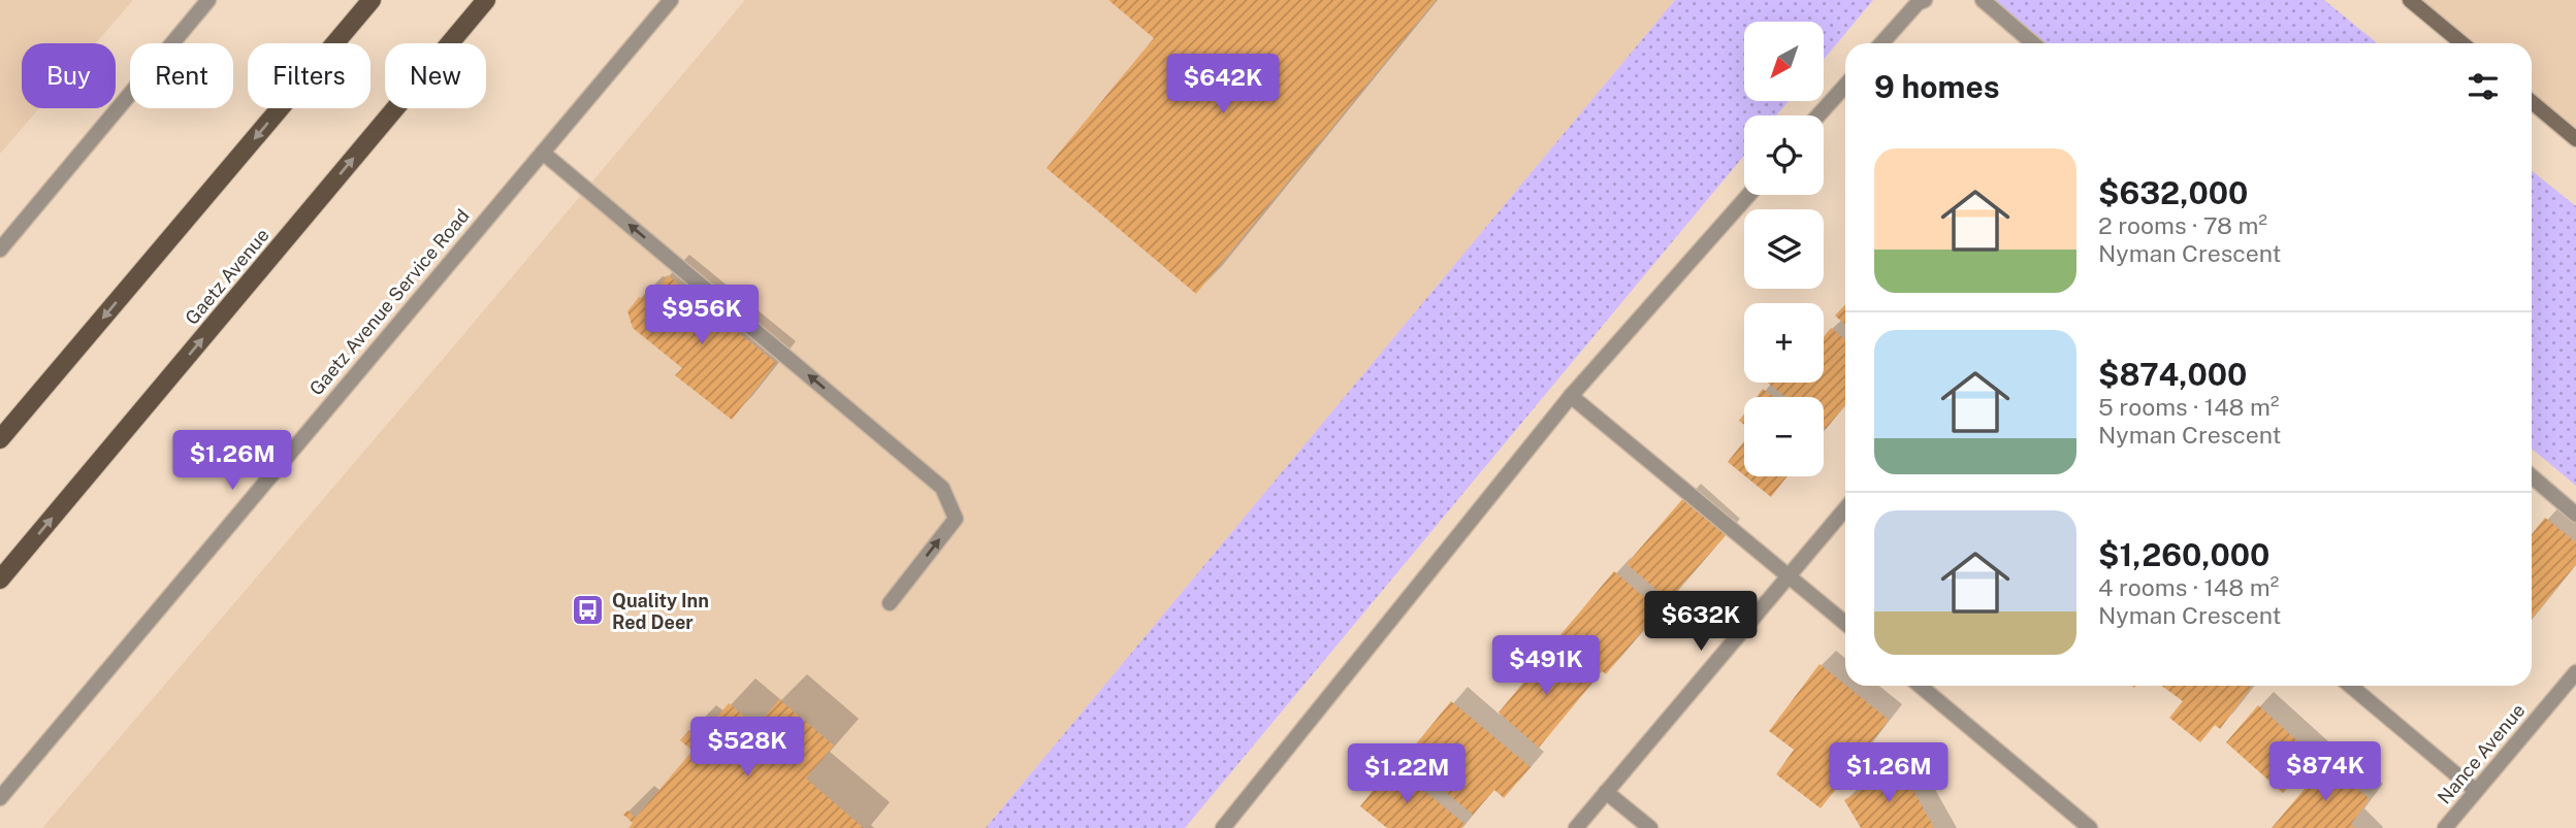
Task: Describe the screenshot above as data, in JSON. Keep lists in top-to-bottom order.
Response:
{
  "streets": {
    "main road": ["Gaetz Avenue"],
    "street": ["Gaetz Avenue Service Road", "Nance Avenue"]
  },
  "places": {
    "bus stop": ["Quality Inn Red Deer"]
  },
  "north": "bottom left",
  "page": {
    "map_buttons": ["+", "−"],
    "chip": [
      "Buy",
      "Rent",
      "Filters",
      "New"
    ],
    "heading": "9 homes",
    "price": [
      "$642K",
      "$956K",
      "$1.26M",
      "$632K",
      "$491K",
      "$528K",
      "$874K",
      "$1.26M",
      "$1.22M"
    ],
    "list": [
      {
        "name": "$632,000",
        "note": "2 rooms · 78 m² · Nyman Crescent"
      },
      {
        "name": "$874,000",
        "note": "5 rooms · 148 m² · Nyman Crescent"
      },
      {
        "name": "$1,260,000",
        "note": "4 rooms · 148 m² · Nyman Crescent"
      }
    ]
  }
}
